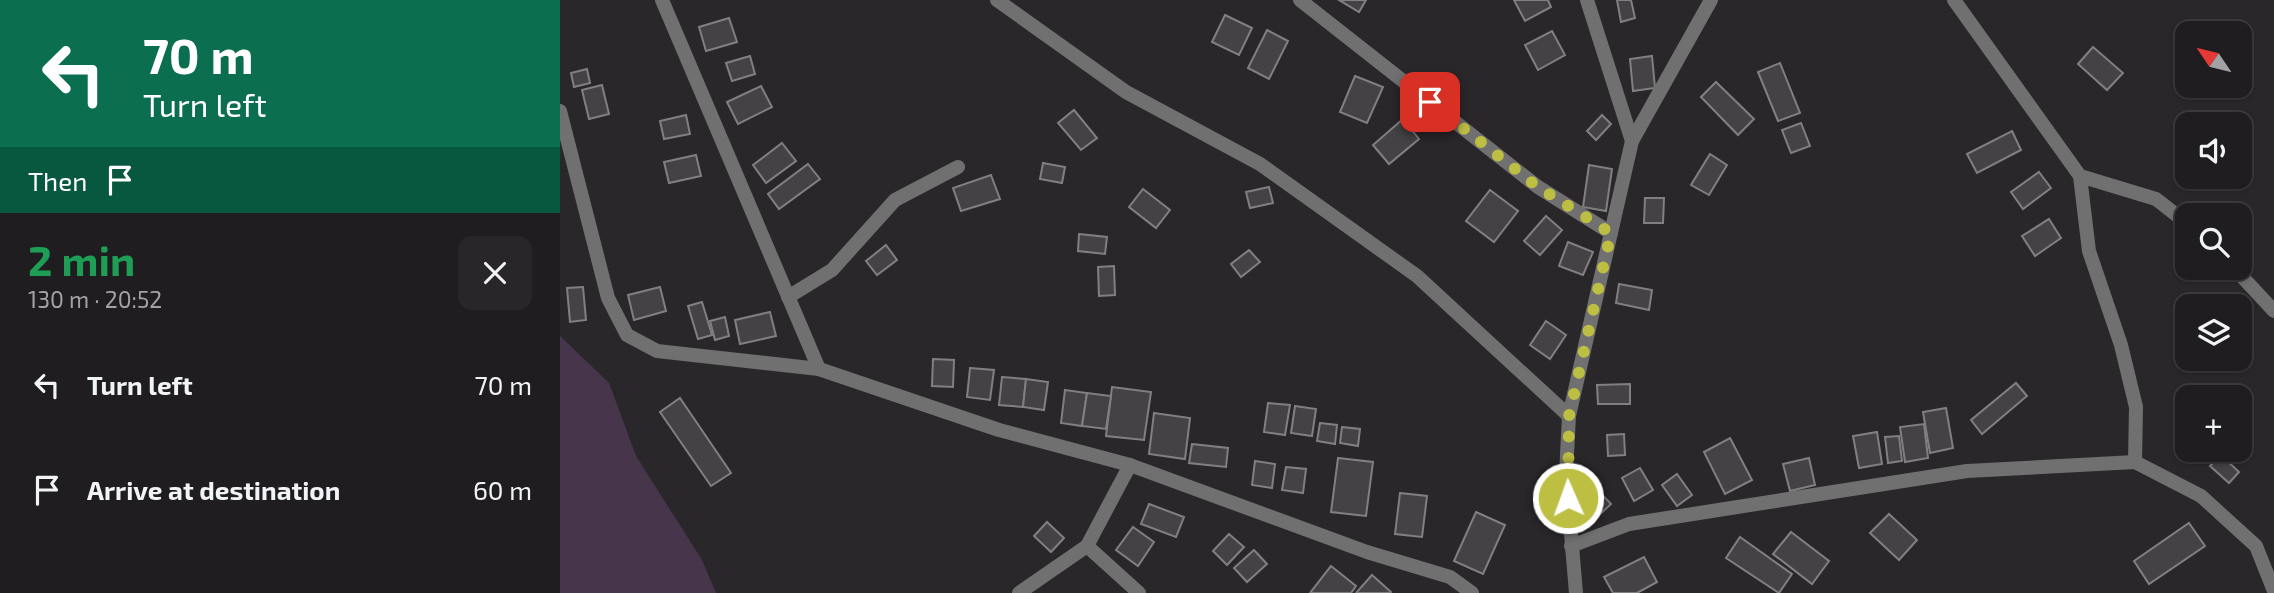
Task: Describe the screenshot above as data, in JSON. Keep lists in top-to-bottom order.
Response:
{
  "north": "top left",
  "page": {
    "turn": ["70 m", "Turn left"],
    "map_buttons": "+",
    "then": "Then",
    "heading": ["2 min", "130 m · 20:52"],
    "list": [
      {
        "name": "Turn left",
        "value": "70 m"
      },
      {
        "name": "Arrive at destination",
        "value": "60 m"
      }
    ]
  }
}
